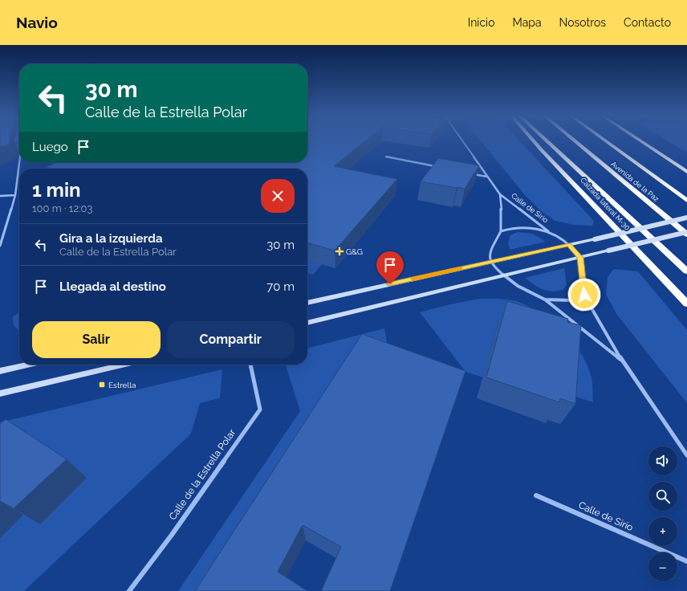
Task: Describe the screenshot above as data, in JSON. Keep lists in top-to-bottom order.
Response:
{
  "streets": {
    "highway": ["Avenida de la Paz", "Calzada lateral M-30"],
    "street": ["Calle de Sirio", "Calle de la Estrella Polar"]
  },
  "places": {
    "health": ["G&G"],
    "transit": ["Estrella"]
  },
  "page": {
    "header": "Navio",
    "nav": [
      "Inicio",
      "Mapa",
      "Nosotros",
      "Contacto"
    ],
    "turn": ["30 m", "Calle de la Estrella Polar"],
    "then": "Luego",
    "heading": ["1 min", "100 m · 12:03"],
    "list": [
      {
        "name": "Gira a la izquierda",
        "note": "Calle de la Estrella Polar",
        "value": "30 m"
      },
      {
        "name": "Llegada al destino",
        "value": "70 m"
      }
    ],
    "buttons": ["Salir", "Compartir"],
    "map_buttons": ["+", "−"]
  }
}
